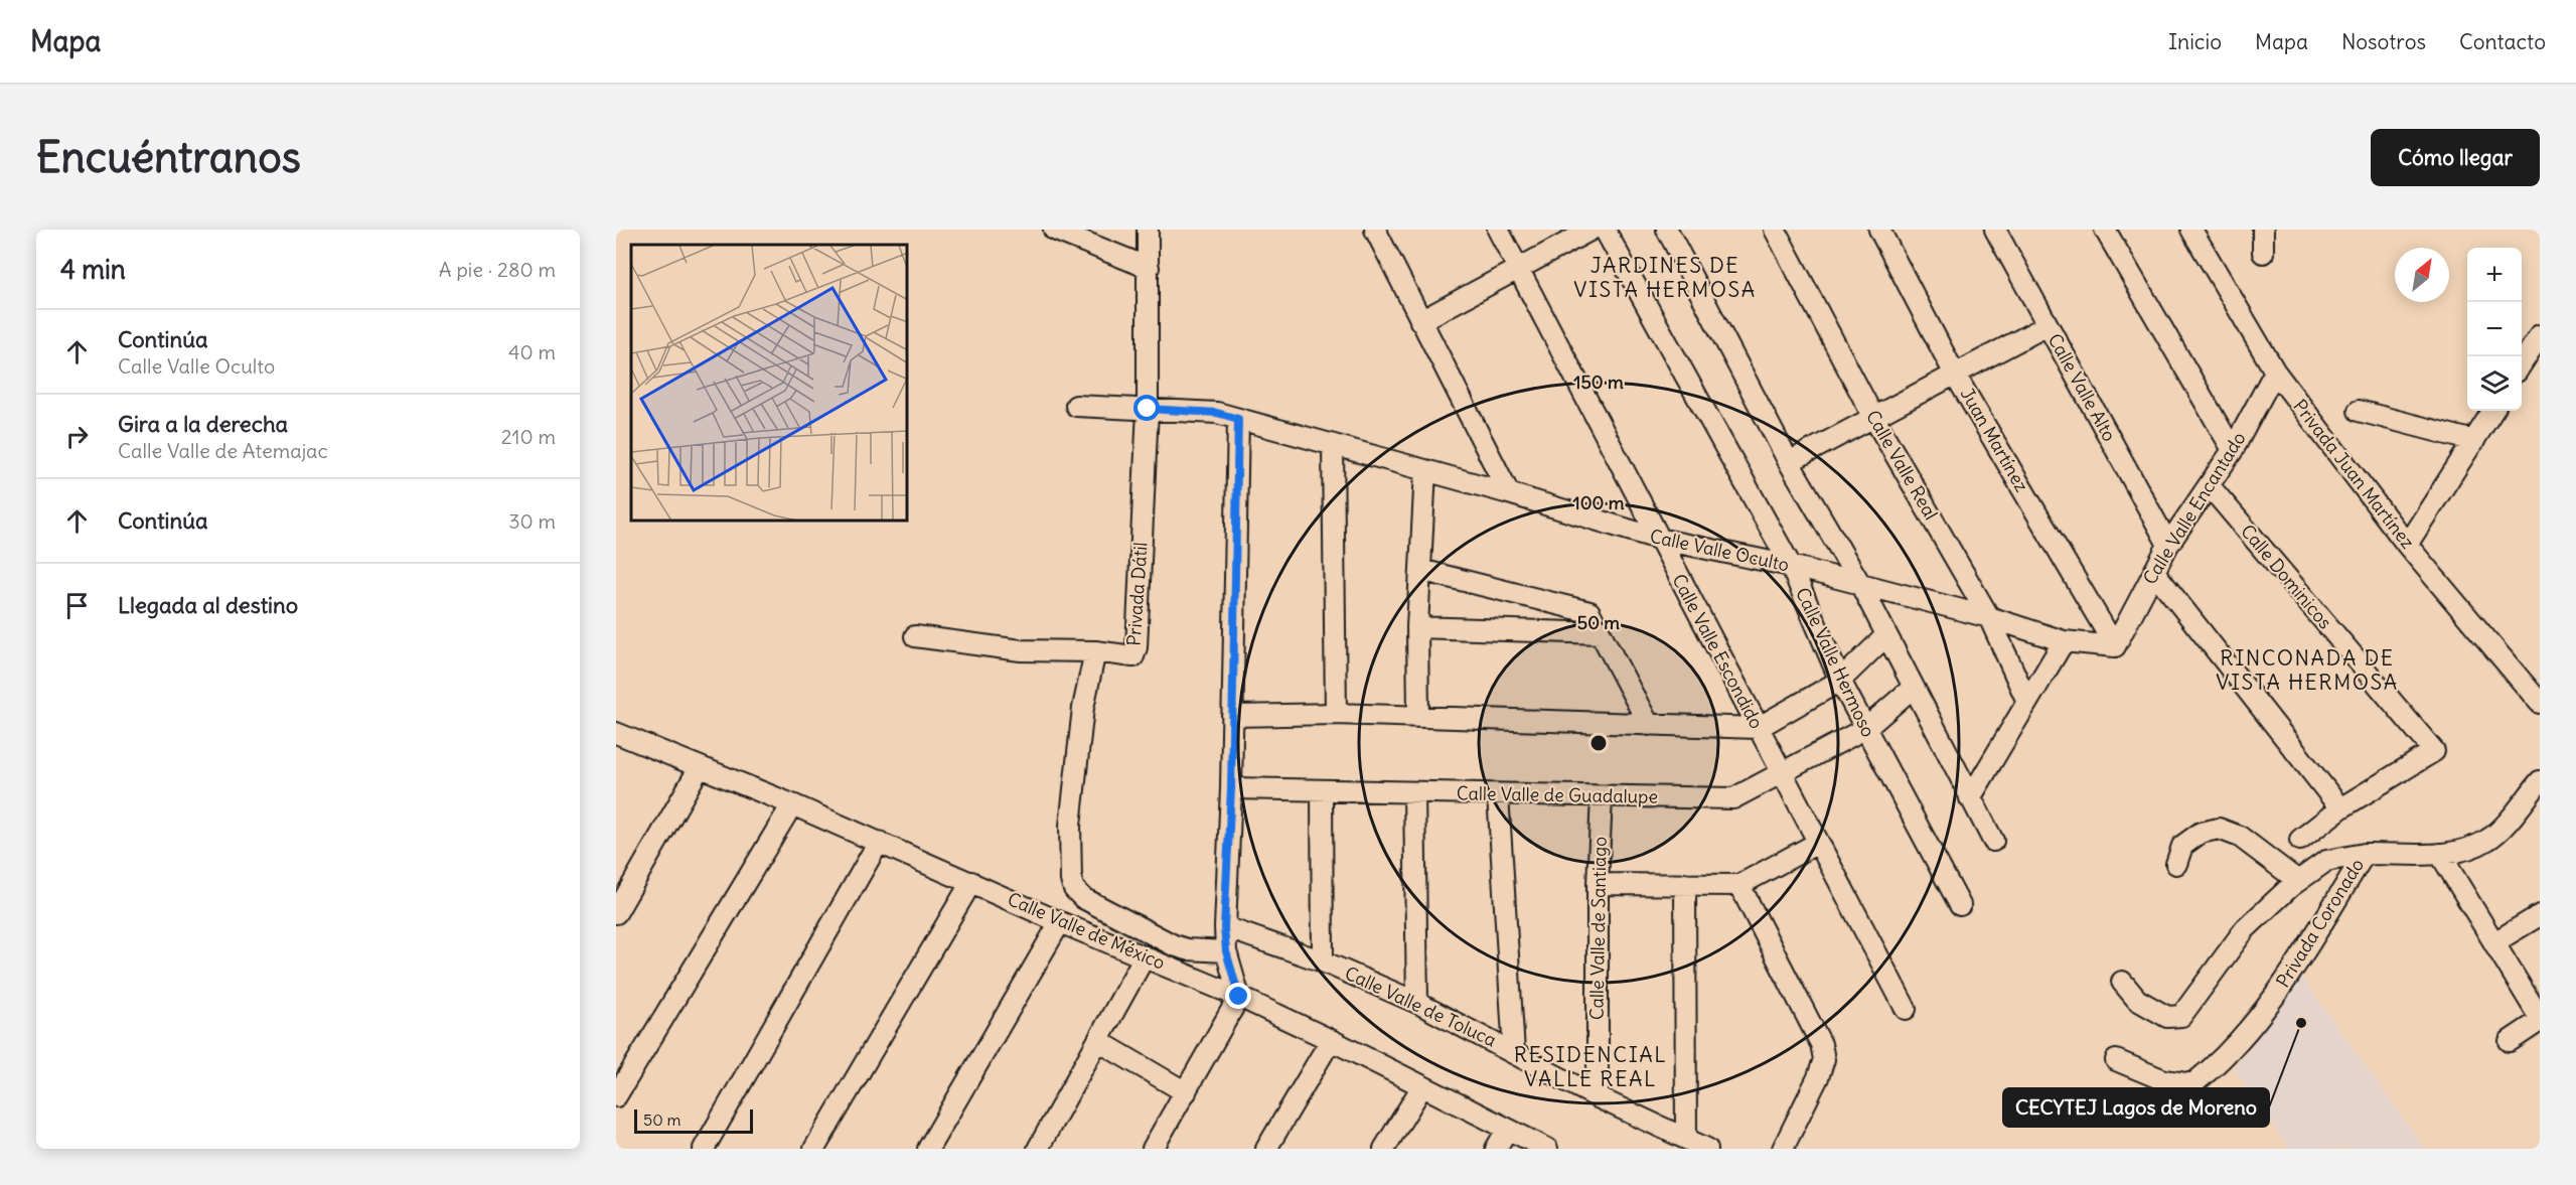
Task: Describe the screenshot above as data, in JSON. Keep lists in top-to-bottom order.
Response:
{
  "streets": {
    "street": [
      "Calle Valle Alto",
      "Juan Martínez",
      "Calle Valle Real",
      "Privada Juan Martínez",
      "Calle Valle Encantado",
      "Calle Valle Oculto",
      "Calle Dominicos",
      "Privada Dátil",
      "Calle Valle Escondido",
      "Calle Valle Hermoso",
      "Calle Valle de Guadalupe",
      "Privada Coronado",
      "Calle Valle de Santiago",
      "Calle Valle de México",
      "Calle Valle de Toluca"
    ]
  },
  "crossings": [
    ["Calle Valle Alto", "Calle Valle Encantado"],
    ["Juan Martínez", "Calle Valle Encantado"],
    ["Juan Martínez", "Calle Valle Oculto"],
    ["Calle Valle Real", "Calle Valle Oculto"],
    ["Privada Juan Martínez", "Calle Valle Encantado"],
    ["Calle Valle Encantado", "Calle Valle Oculto"],
    ["Calle Valle Encantado", "Calle Dominicos"],
    ["Calle Valle Oculto", "Privada Dátil"],
    ["Calle Valle Oculto", "Calle Valle Escondido"],
    ["Calle Valle Oculto", "Calle Valle Hermoso"],
    ["Calle Valle Escondido", "Calle Valle de Guadalupe"],
    ["Calle Valle Hermoso", "Calle Valle de Guadalupe"],
    ["Calle Valle de Guadalupe", "Calle Valle de Santiago"],
    ["Calle Valle de Santiago", "Calle Valle de Toluca"]
  ],
  "districts": ["JARDINES DE VISTA HERMOSA", "RINCONADA DE VISTA HERMOSA", "RESIDENCIAL VALLE REAL"],
  "places": ["CECYTEJ Lagos de Moreno"],
  "scale_bar": "50 m",
  "north": "top right",
  "page": {
    "header": "Mapa",
    "nav": [
      "Inicio",
      "Mapa",
      "Nosotros",
      "Contacto"
    ],
    "buttons": "Cómo llegar",
    "title": "Encuéntranos",
    "heading": ["4 min", "A pie · 280 m"],
    "map_buttons": ["+", "−"],
    "list": [
      ["Continúa", "Calle Valle Oculto", "40 m"],
      ["Gira a la derecha", "Calle Valle de Atemajac", "210 m"],
      ["Continúa", "30 m"],
      "Llegada al destino"
    ],
    "scale": "50 m"
  },
  "rings": ["150 m", "100 m", "50 m"]
}
